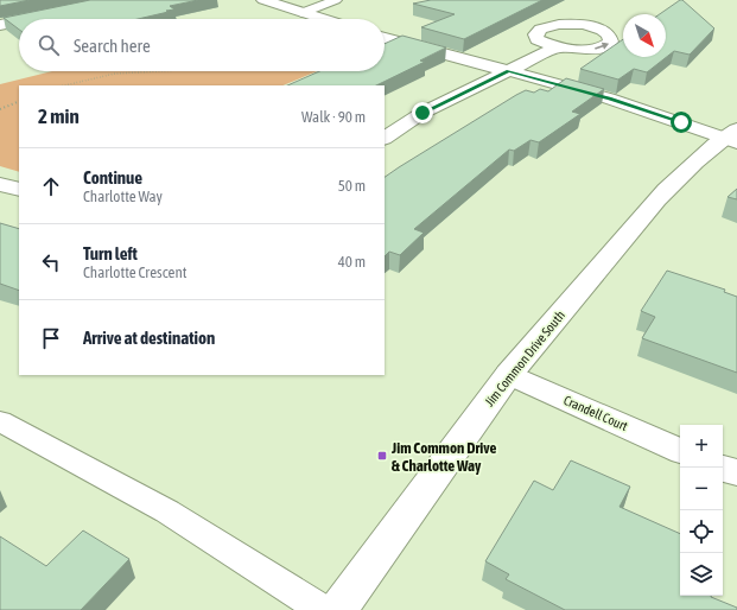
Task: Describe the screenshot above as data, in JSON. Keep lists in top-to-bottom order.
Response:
{
  "streets": {
    "street": ["Jim Common Drive South", "Crandell Court"]
  },
  "crossings": [
    ["Jim Common Drive South", "Crandell Court"]
  ],
  "places": {
    "transit": ["Jim Common Drive & Charlotte Way"]
  },
  "north": "bottom right",
  "page": {
    "search": "Search here",
    "heading": ["2 min", "Walk · 90 m"],
    "list": [
      ["Continue", "Charlotte Way", "50 m"],
      ["Turn left", "Charlotte Crescent", "40 m"],
      "Arrive at destination"
    ],
    "map_buttons": ["+", "−"]
  }
}
